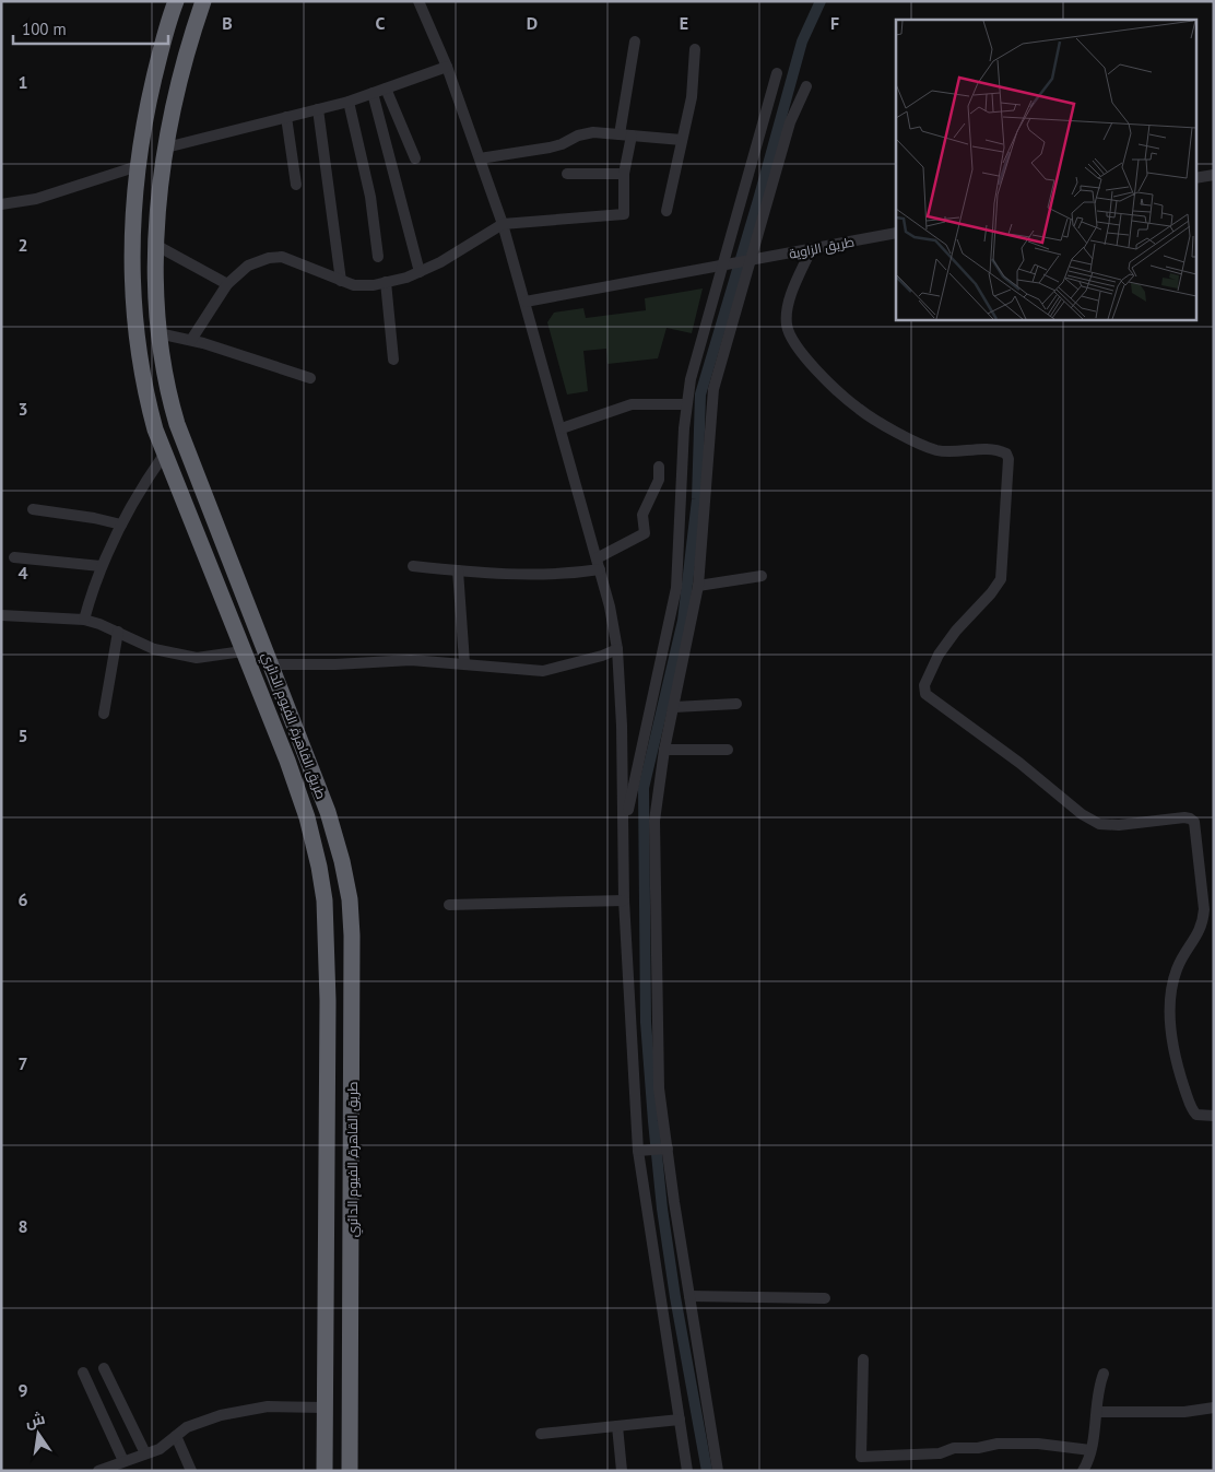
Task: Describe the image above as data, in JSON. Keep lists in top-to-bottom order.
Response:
{
  "streets": {
    "highway": ["طريق القاهرة, الفيوم الدائري"],
    "street": ["طريق الزاوية"]
  },
  "scale_bar": "100 m",
  "north": "top",
  "grid": {
    "columns": [
      "B",
      "C",
      "D",
      "E",
      "F"
    ],
    "rows": [
      "1",
      "2",
      "3",
      "4",
      "5",
      "6",
      "7",
      "8",
      "9"
    ]
  }
}
